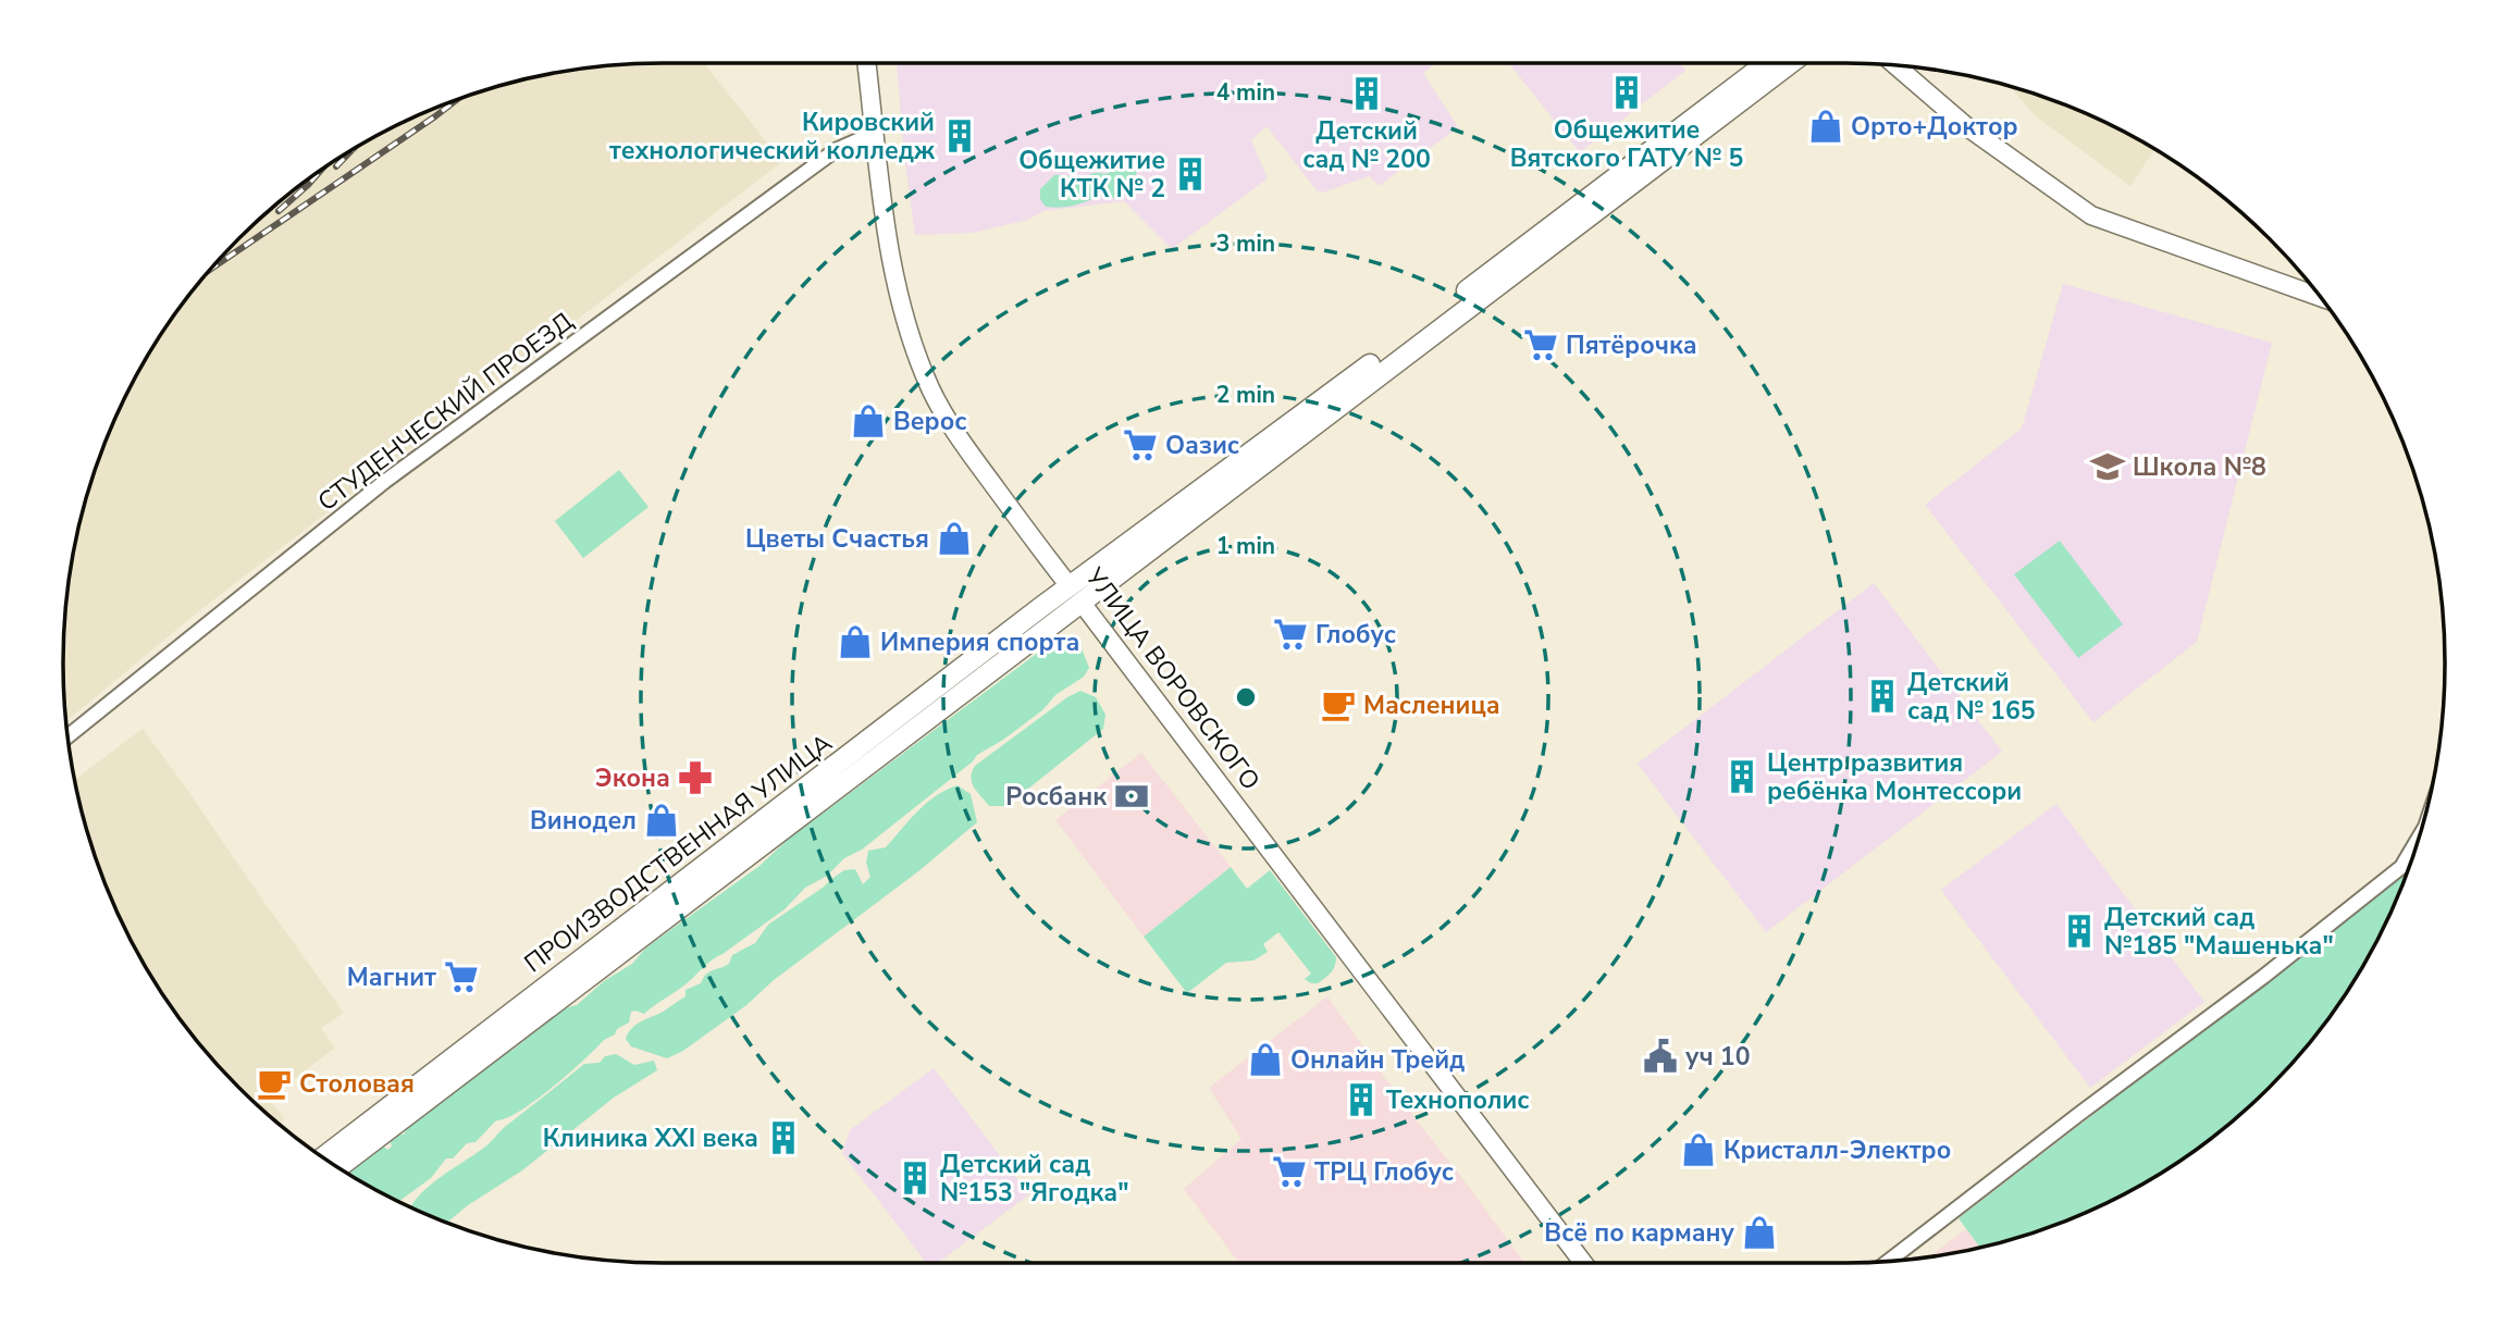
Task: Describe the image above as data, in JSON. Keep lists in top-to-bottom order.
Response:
{
  "streets": {
    "highway": ["ПРОИЗВОДСТВЕННАЯ УЛИЦА"],
    "main road": ["УЛИЦА ВОРОВСКОГО"],
    "street": ["СТУДЕНЧЕСКИЙ ПРОЕЗД"]
  },
  "crossings": [
    ["СТУДЕНЧЕСКИЙ ПРОЕЗД", "УЛИЦА ВОРОВСКОГО"],
    ["УЛИЦА ВОРОВСКОГО", "ПРОИЗВОДСТВЕННАЯ УЛИЦА"]
  ],
  "places": {
    "building": [
      "Общежитие Вятского ГАТУ № 5",
      "Детский сад № 200",
      "Кировский технологический колледж",
      "Общежитие КТК № 2",
      "Детский сад № 165",
      "Центр развития ребёнка Монтессори",
      "Детский сад №185 \"Машенька\"",
      "Технополис",
      "Клиника XXI века",
      "Детский сад №153 \"Ягодка\""
    ],
    "shop": [
      "Орто+Доктор",
      "Верос",
      "Цветы Счастья",
      "Империя спорта",
      "Винодел",
      "Онлайн Трейд",
      "Кристалл-Электро",
      "Всё по карману"
    ],
    "supermarket": [
      "Пятёрочка",
      "Оазис",
      "Глобус",
      "Магнит",
      "ТРЦ Глобус"
    ],
    "school or university": ["Школа №8"],
    "cafe": ["Масленица", "Столовая"],
    "pharmacy": ["Экона"],
    "bank": ["Росбанк"],
    "public building": ["уч 10"]
  },
  "rings": [
    "4 min",
    "3 min",
    "2 min",
    "1 min"
  ]
}
